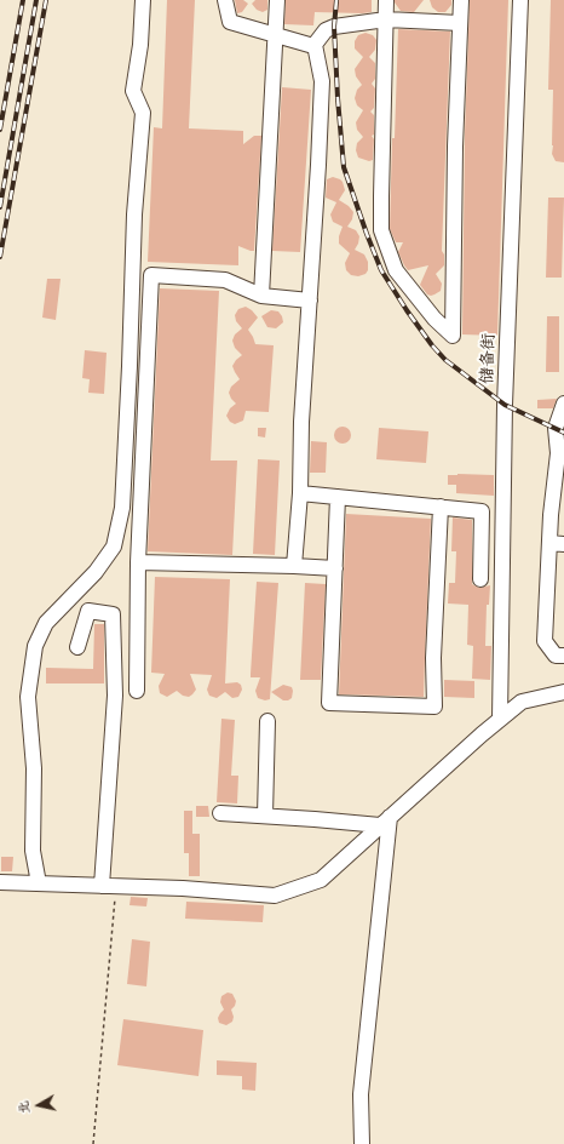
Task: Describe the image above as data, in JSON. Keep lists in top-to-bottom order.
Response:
{
  "streets": {
    "street": ["储备街"]
  },
  "north": "left"
}
